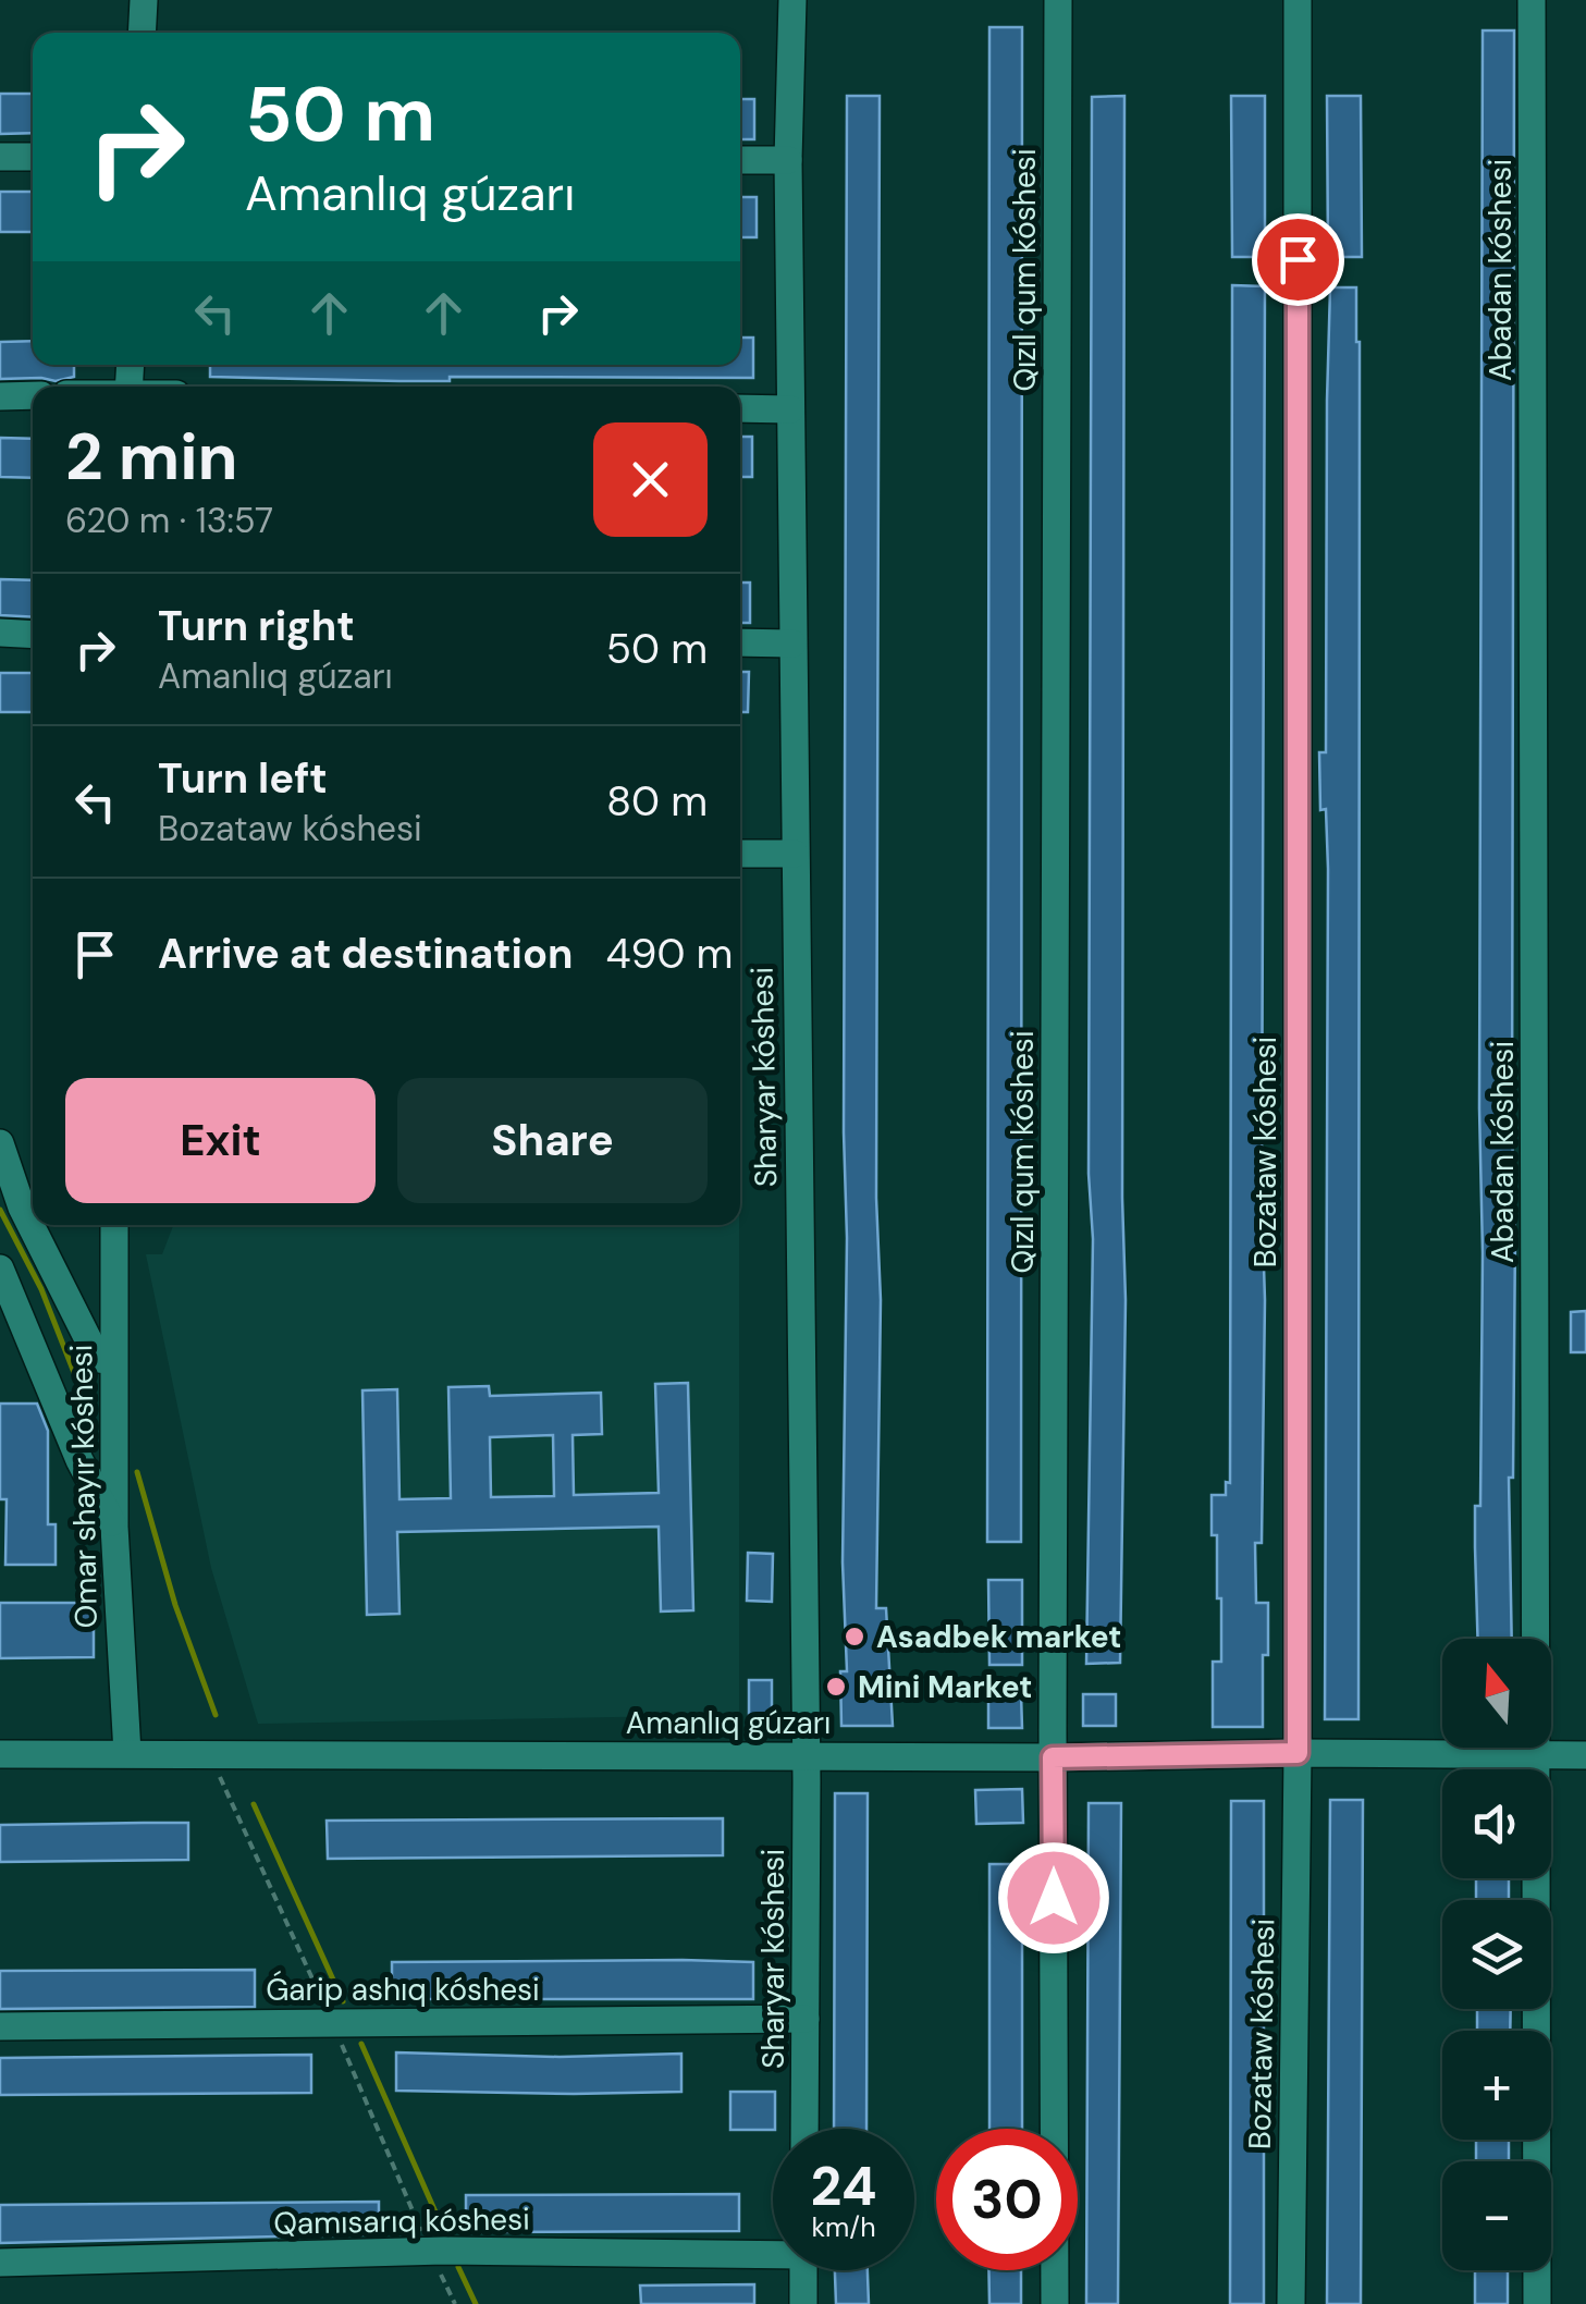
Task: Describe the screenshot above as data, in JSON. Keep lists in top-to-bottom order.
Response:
{
  "streets": {
    "street": [
      "Qızıl qum kóshesi",
      "Abadan kóshesi",
      "Sharyar kóshesi",
      "Bozataw kóshesi",
      "Omar shayır kóshesi",
      "Amanlıq gúzarı",
      "Ǵarip ashıq kóshesi",
      "Qamısarıq kóshesi"
    ]
  },
  "crossings": [
    ["Qızıl qum kóshesi", "Amanlıq gúzarı"],
    ["Abadan kóshesi", "Amanlıq gúzarı"],
    ["Sharyar kóshesi", "Amanlıq gúzarı"],
    ["Sharyar kóshesi", "Ǵarip ashıq kóshesi"],
    ["Bozataw kóshesi", "Amanlıq gúzarı"],
    ["Omar shayır kóshesi", "Amanlıq gúzarı"]
  ],
  "places": ["Asadbek market", "Mini Market"],
  "north": "top",
  "page": {
    "turn": ["50 m", "Amanlıq gúzarı"],
    "heading": ["2 min", "620 m · 13:57"],
    "list": [
      {
        "name": "Turn right",
        "note": "Amanlıq gúzarı",
        "value": "50 m"
      },
      {
        "name": "Turn left",
        "note": "Bozataw kóshesi",
        "value": "80 m"
      },
      {
        "name": "Arrive at destination",
        "value": "490 m"
      }
    ],
    "buttons": ["Exit", "Share"],
    "map_buttons": ["+", "−"],
    "speed": "24 km/h",
    "limit": "30"
  }
}
